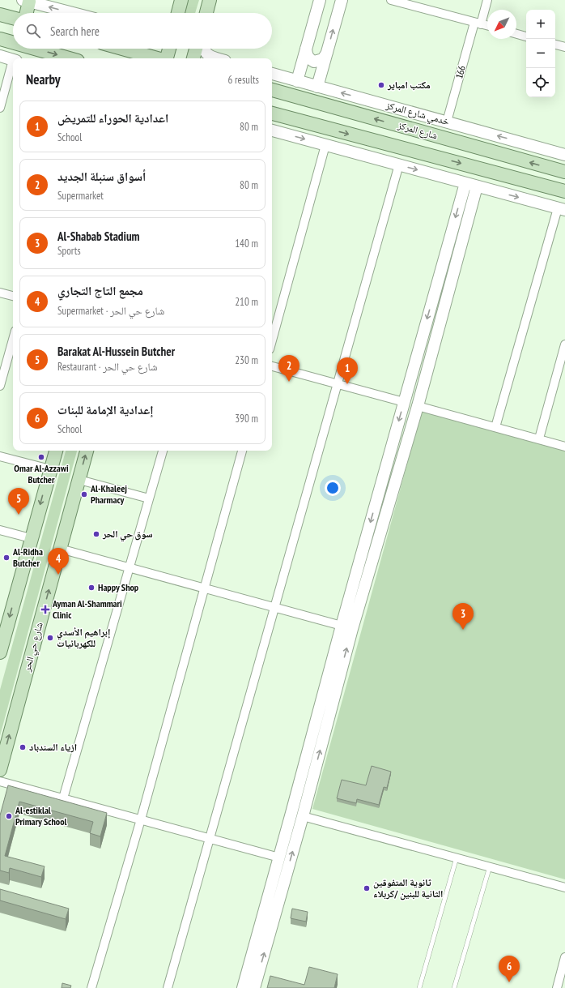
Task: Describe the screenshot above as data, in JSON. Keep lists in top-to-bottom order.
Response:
{
  "streets": {
    "main road": ["شارع المركز", "شارع حي الحر"],
    "street": ["166", "خدمي شارع المركز"]
  },
  "crossings": [
    ["166", "خدمي شارع المركز"]
  ],
  "places": {
    "other": [
      "مكتب امباير",
      "Omar Al-Azzawi Butcher",
      "Al-Khaleej Pharmacy",
      "سوق حي الحر",
      "Al-Ridha Butcher",
      "Happy Shop",
      "إبراهيم الأسدي للكهربائيات",
      "ازياء السندباد",
      "Al-estiklal Primary School",
      "ثانوية المتفوقين الثانية للبنين /كربلاء"
    ],
    "health": ["Ayman Al-Shammari Clinic"]
  },
  "north": "bottom left",
  "page": {
    "map_buttons": ["+", "−"],
    "search": "Search here",
    "heading": ["Nearby", "6 results"],
    "list": [
      {
        "mark": "1",
        "name": "اعدادية الحوراء للتمريض",
        "note": "School",
        "value": "80 m"
      },
      {
        "mark": "2",
        "name": "أسواق سنبلة الجديد",
        "note": "Supermarket",
        "value": "80 m"
      },
      {
        "mark": "3",
        "name": "Al-Shabab Stadium",
        "note": "Sports",
        "value": "140 m"
      },
      {
        "mark": "4",
        "name": "مجمع التاج التجاري",
        "note": "Supermarket · شارع حي الحر",
        "value": "210 m"
      },
      {
        "mark": "5",
        "name": "Barakat Al-Hussein Butcher",
        "note": "Restaurant · شارع حي الحر",
        "value": "230 m"
      },
      {
        "mark": "6",
        "name": "إعدادية الإمامة للبنات",
        "note": "School",
        "value": "390 m"
      }
    ],
    "pins": [
      "2",
      "1",
      "5",
      "4",
      "3",
      "6"
    ]
  }
}
